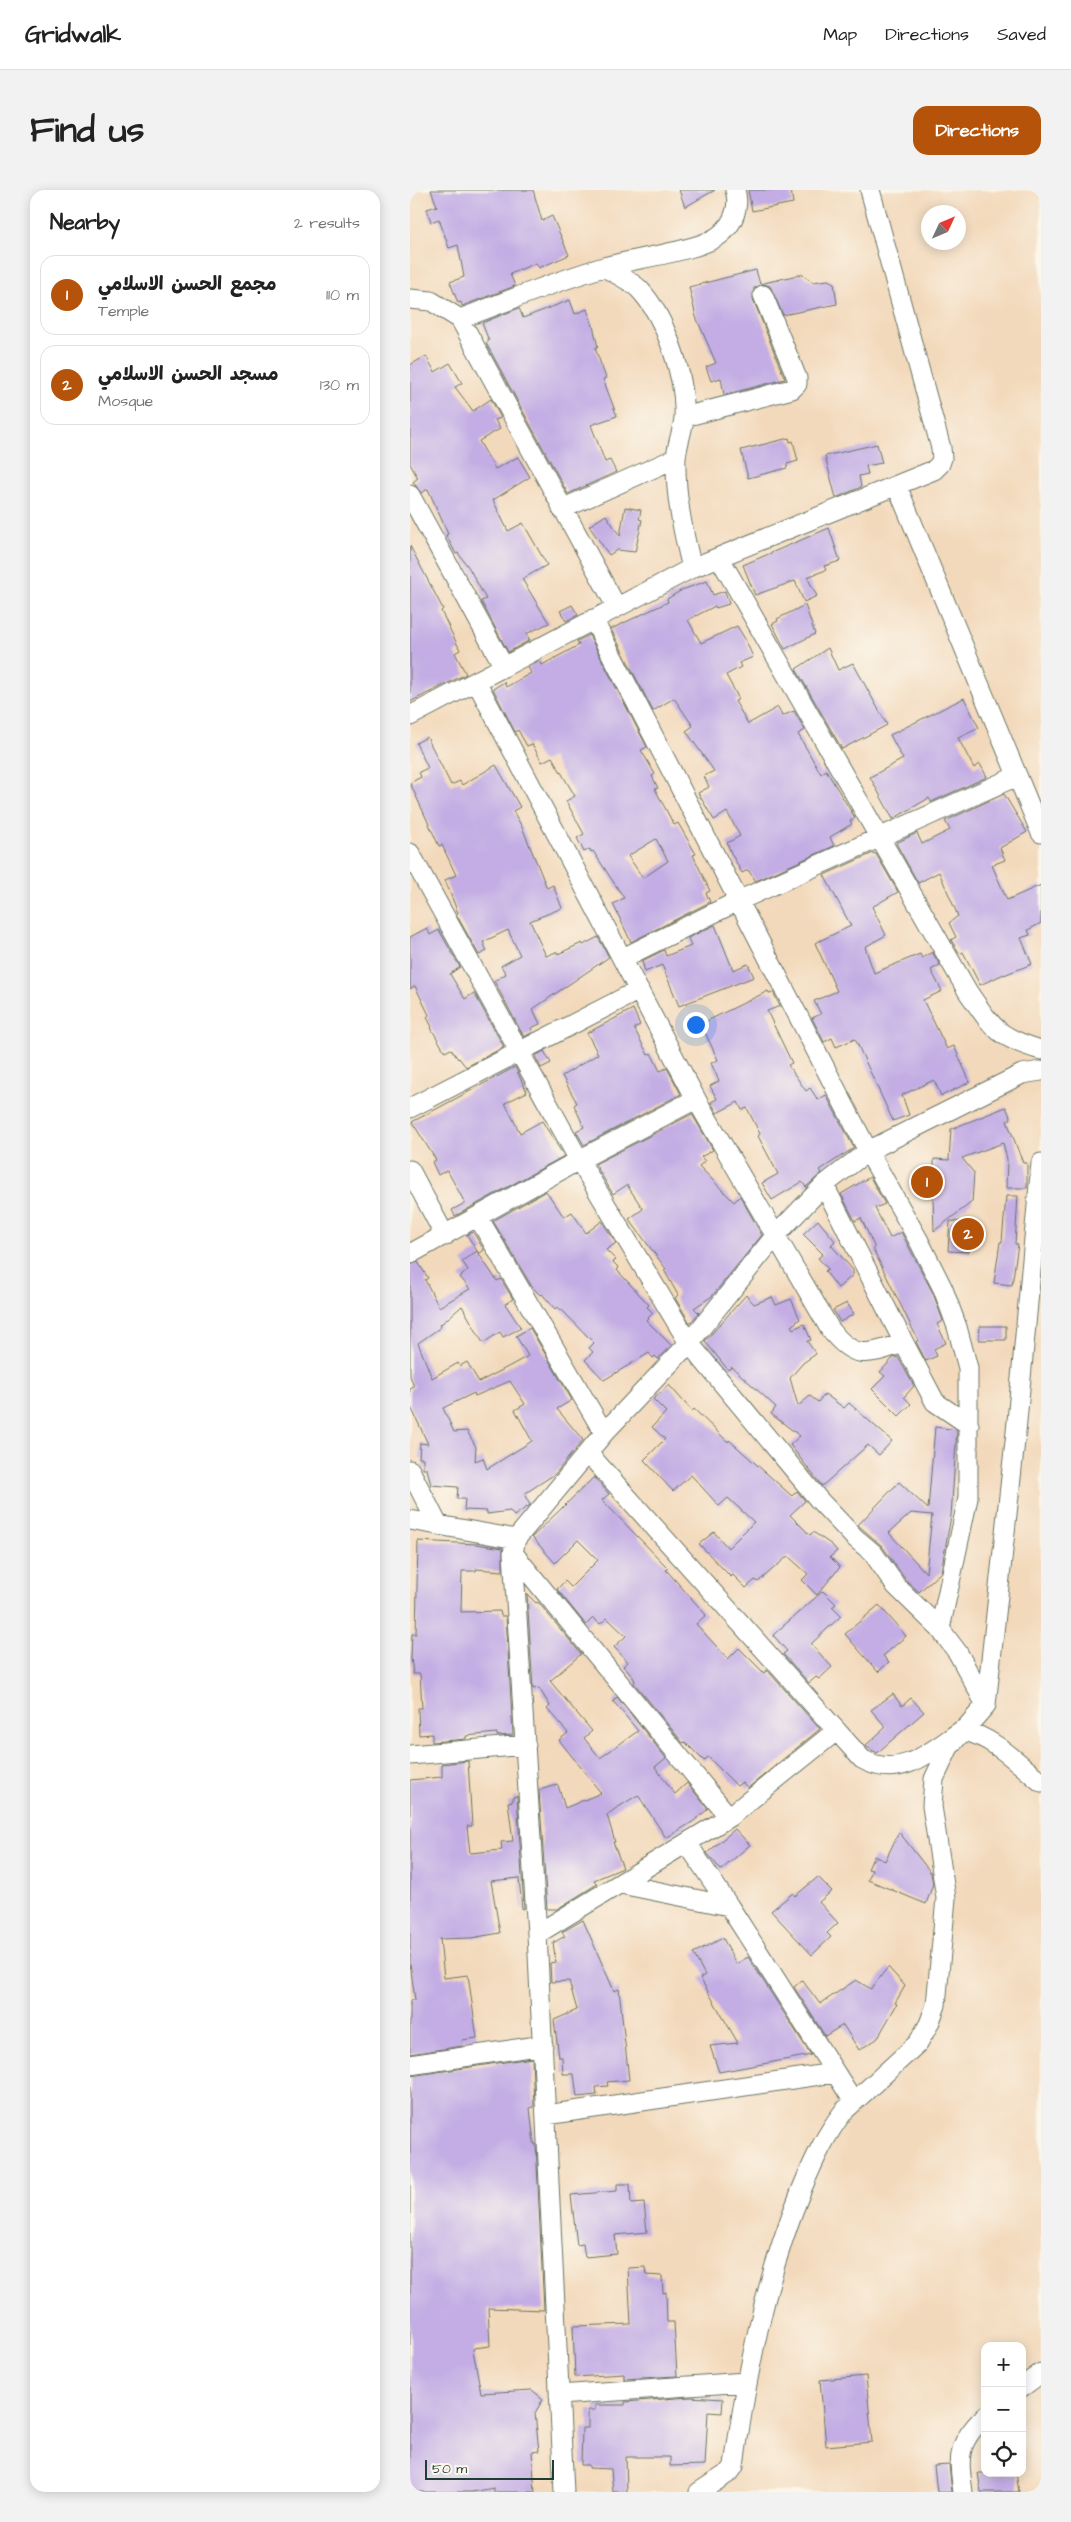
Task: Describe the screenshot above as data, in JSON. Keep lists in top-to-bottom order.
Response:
{
  "scale_bar": "50 m",
  "north": "top right",
  "page": {
    "header": "Gridwalk",
    "nav": ["Map", "Directions", "Saved"],
    "title": "Find us",
    "buttons": "Directions",
    "heading": ["Nearby", "2 results"],
    "list": [
      {
        "mark": "1",
        "name": "مجمع الحسن الاسلامي",
        "note": "Temple",
        "value": "110 m"
      },
      {
        "mark": "2",
        "name": "مسجد الحسن الاسلامي",
        "note": "Mosque",
        "value": "130 m"
      }
    ],
    "pins": ["1", "2"],
    "map_buttons": ["+", "−"],
    "scale": "50 m"
  }
}
